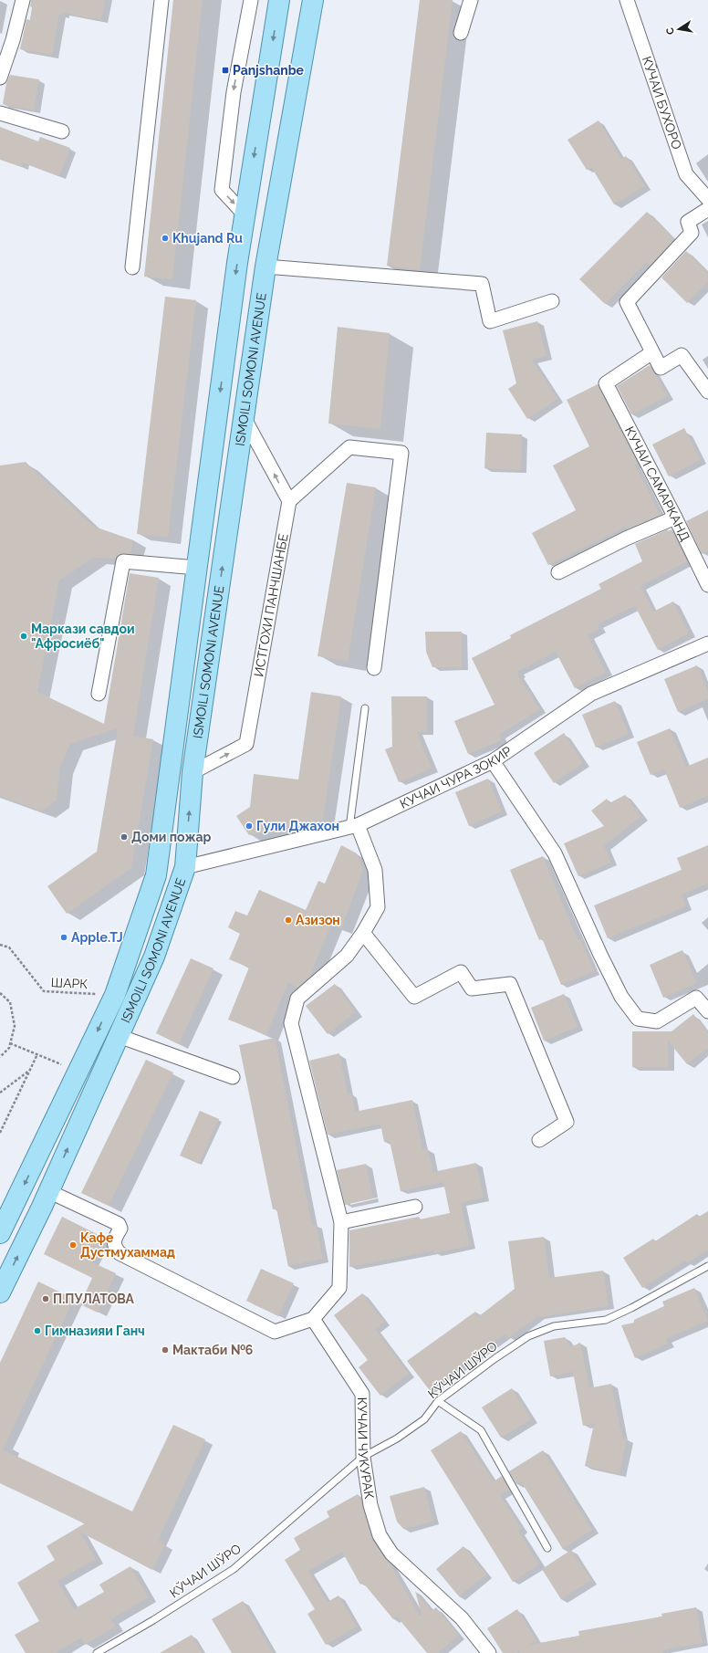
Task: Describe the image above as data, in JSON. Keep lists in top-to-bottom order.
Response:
{
  "streets": {
    "main road": ["ISMOILI SOMONI AVENUE"],
    "street": [
      "КӮЧАИ БУХОРО",
      "КУЧАИ САМАРКАНД",
      "ИСТГОХИ ПАНЧШАНБЕ",
      "КУЧАИ ЧУРА ЗОКИР",
      "КУЧАИ ЧУКУРАК"
    ],
    "lane": ["КЎЧАИ ШЎРО"],
    "path": ["ШАРК"]
  },
  "crossings": [
    ["ISMOILI SOMONI AVENUE", "ИСТГОХИ ПАНЧШАНБЕ"],
    ["ISMOILI SOMONI AVENUE", "КУЧАИ ЧУРА ЗОКИР"],
    ["ISMOILI SOMONI AVENUE", "ШАРК"],
    ["КЎЧАИ ШЎРО", "КУЧАИ ЧУКУРАК"]
  ],
  "one_way": ["ИСТГОХИ ПАНЧШАНБЕ"],
  "places": {
    "transit": ["Panjshanbe"],
    "other": [
      "Khujand Ru",
      "Маркази савдои \"Афросиёб\"",
      "Гули Джахон",
      "Доми пожар",
      "Азизон",
      "Apple.TJ",
      "Кафе Дустмухаммад",
      "П.ПУЛАТОВА",
      "Гимназияи Ганч",
      "Мактаби №6"
    ]
  },
  "north": "left"
}
